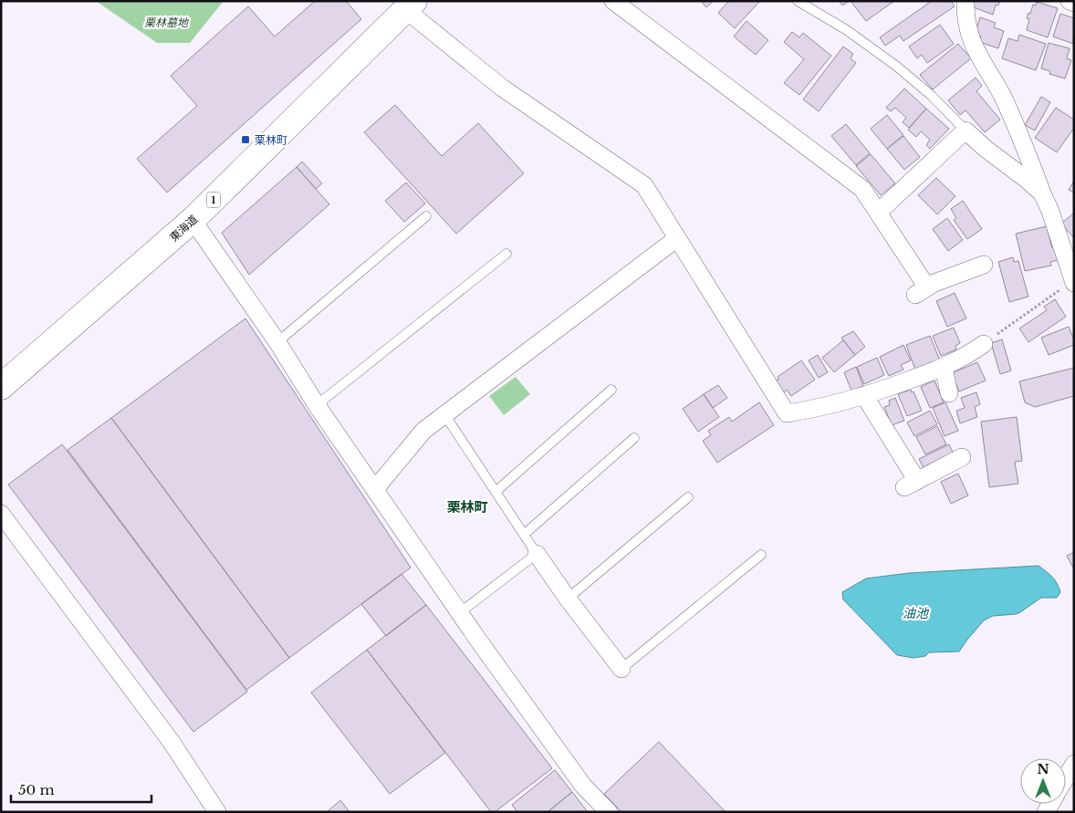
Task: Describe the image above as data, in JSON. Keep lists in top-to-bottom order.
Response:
{
  "streets": {
    "highway": ["1", "東海道"]
  },
  "districts": ["栗林町"],
  "water": ["油池"],
  "parks": ["栗林墓地"],
  "places": {
    "transit": ["栗林町"]
  },
  "scale_bar": "50 m",
  "north": "top"
}
